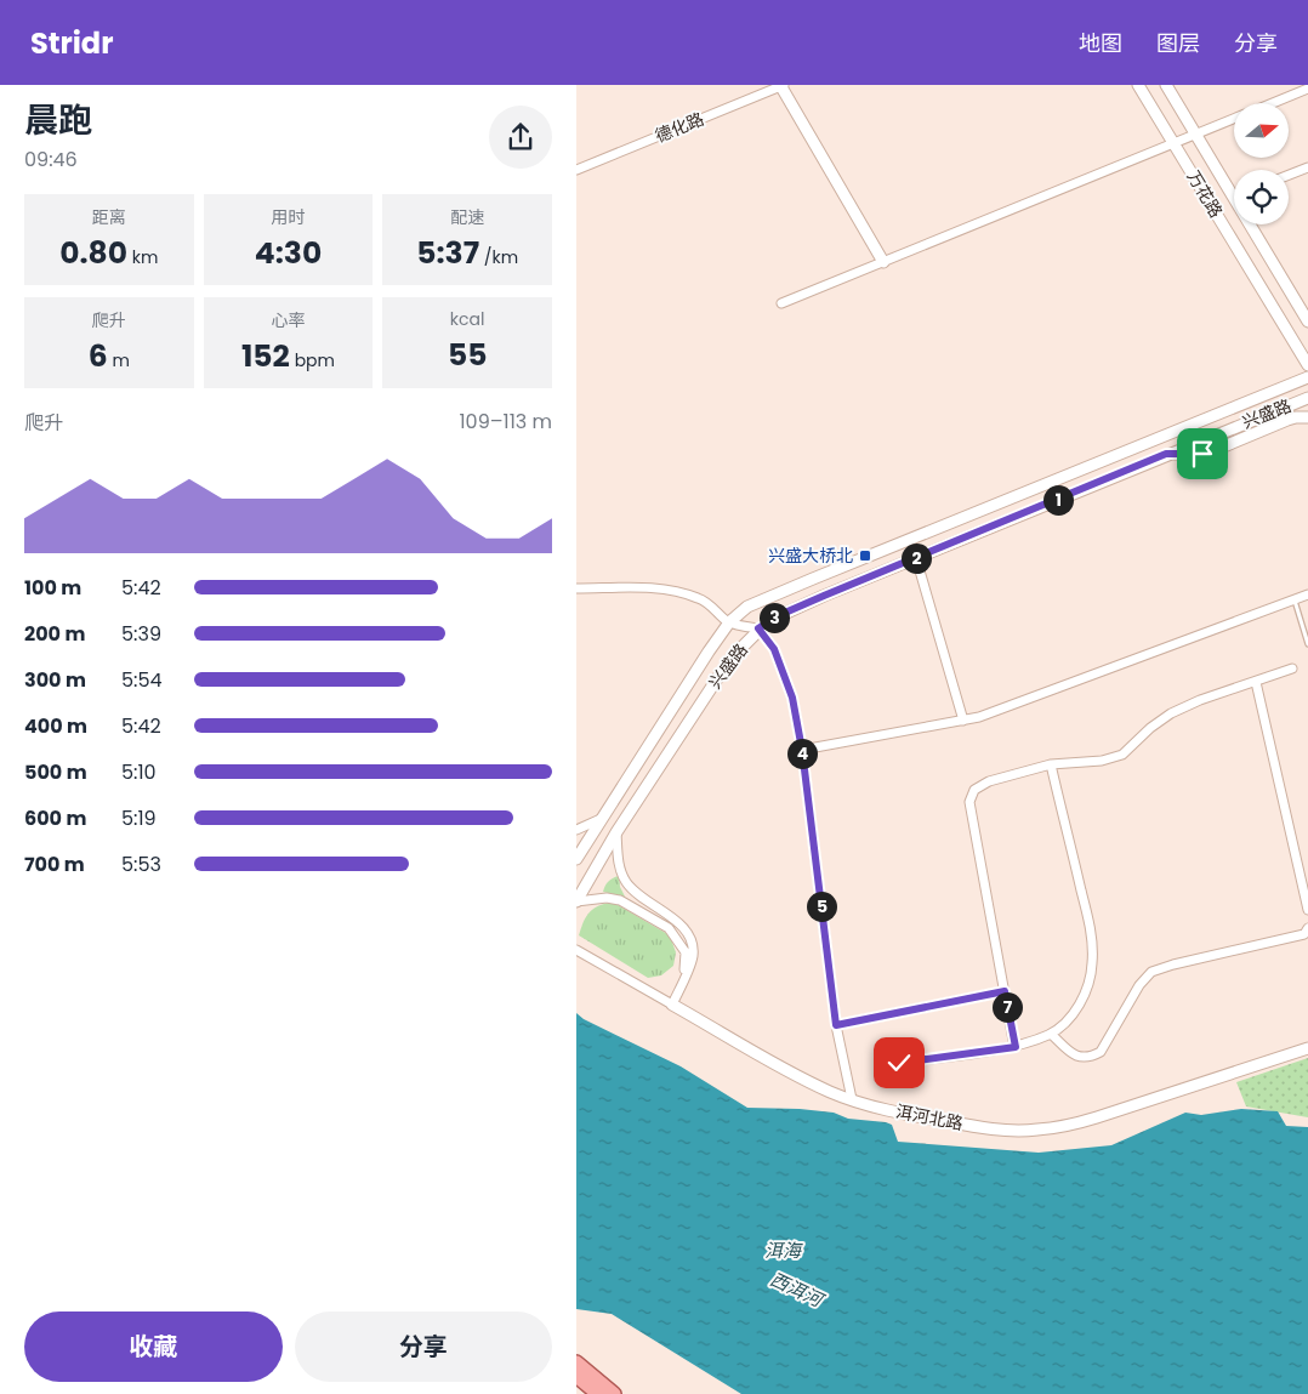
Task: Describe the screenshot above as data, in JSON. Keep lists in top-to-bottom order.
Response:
{
  "streets": {
    "street": [
      "德化路",
      "万花路",
      "兴盛路",
      "洱河北路"
    ]
  },
  "water": ["洱海", "西洱河"],
  "places": {
    "transit": ["兴盛大桥北"]
  },
  "north": "right",
  "page": {
    "header": "Stridr",
    "nav": ["地图", "图层", "分享"],
    "heading": ["晨跑", "09:46"],
    "stats": [
      ["距离", "0.80 km"],
      ["用时", "4:30"],
      ["配速", "5:37 /km"],
      ["爬升", "6 m"],
      ["心率", "152 bpm"],
      ["kcal", "55"]
    ],
    "chart": ["爬升", "109–113 m"],
    "pins": [
      "1",
      "2",
      "3",
      "4",
      "5",
      "7"
    ],
    "list": [
      {
        "name": "100 m",
        "note": "5:42"
      },
      {
        "name": "200 m",
        "note": "5:39"
      },
      {
        "name": "300 m",
        "note": "5:54"
      },
      {
        "name": "400 m",
        "note": "5:42"
      },
      {
        "name": "500 m",
        "note": "5:10"
      },
      {
        "name": "600 m",
        "note": "5:19"
      },
      {
        "name": "700 m",
        "note": "5:53"
      }
    ],
    "buttons": ["收藏", "分享"]
  }
}
